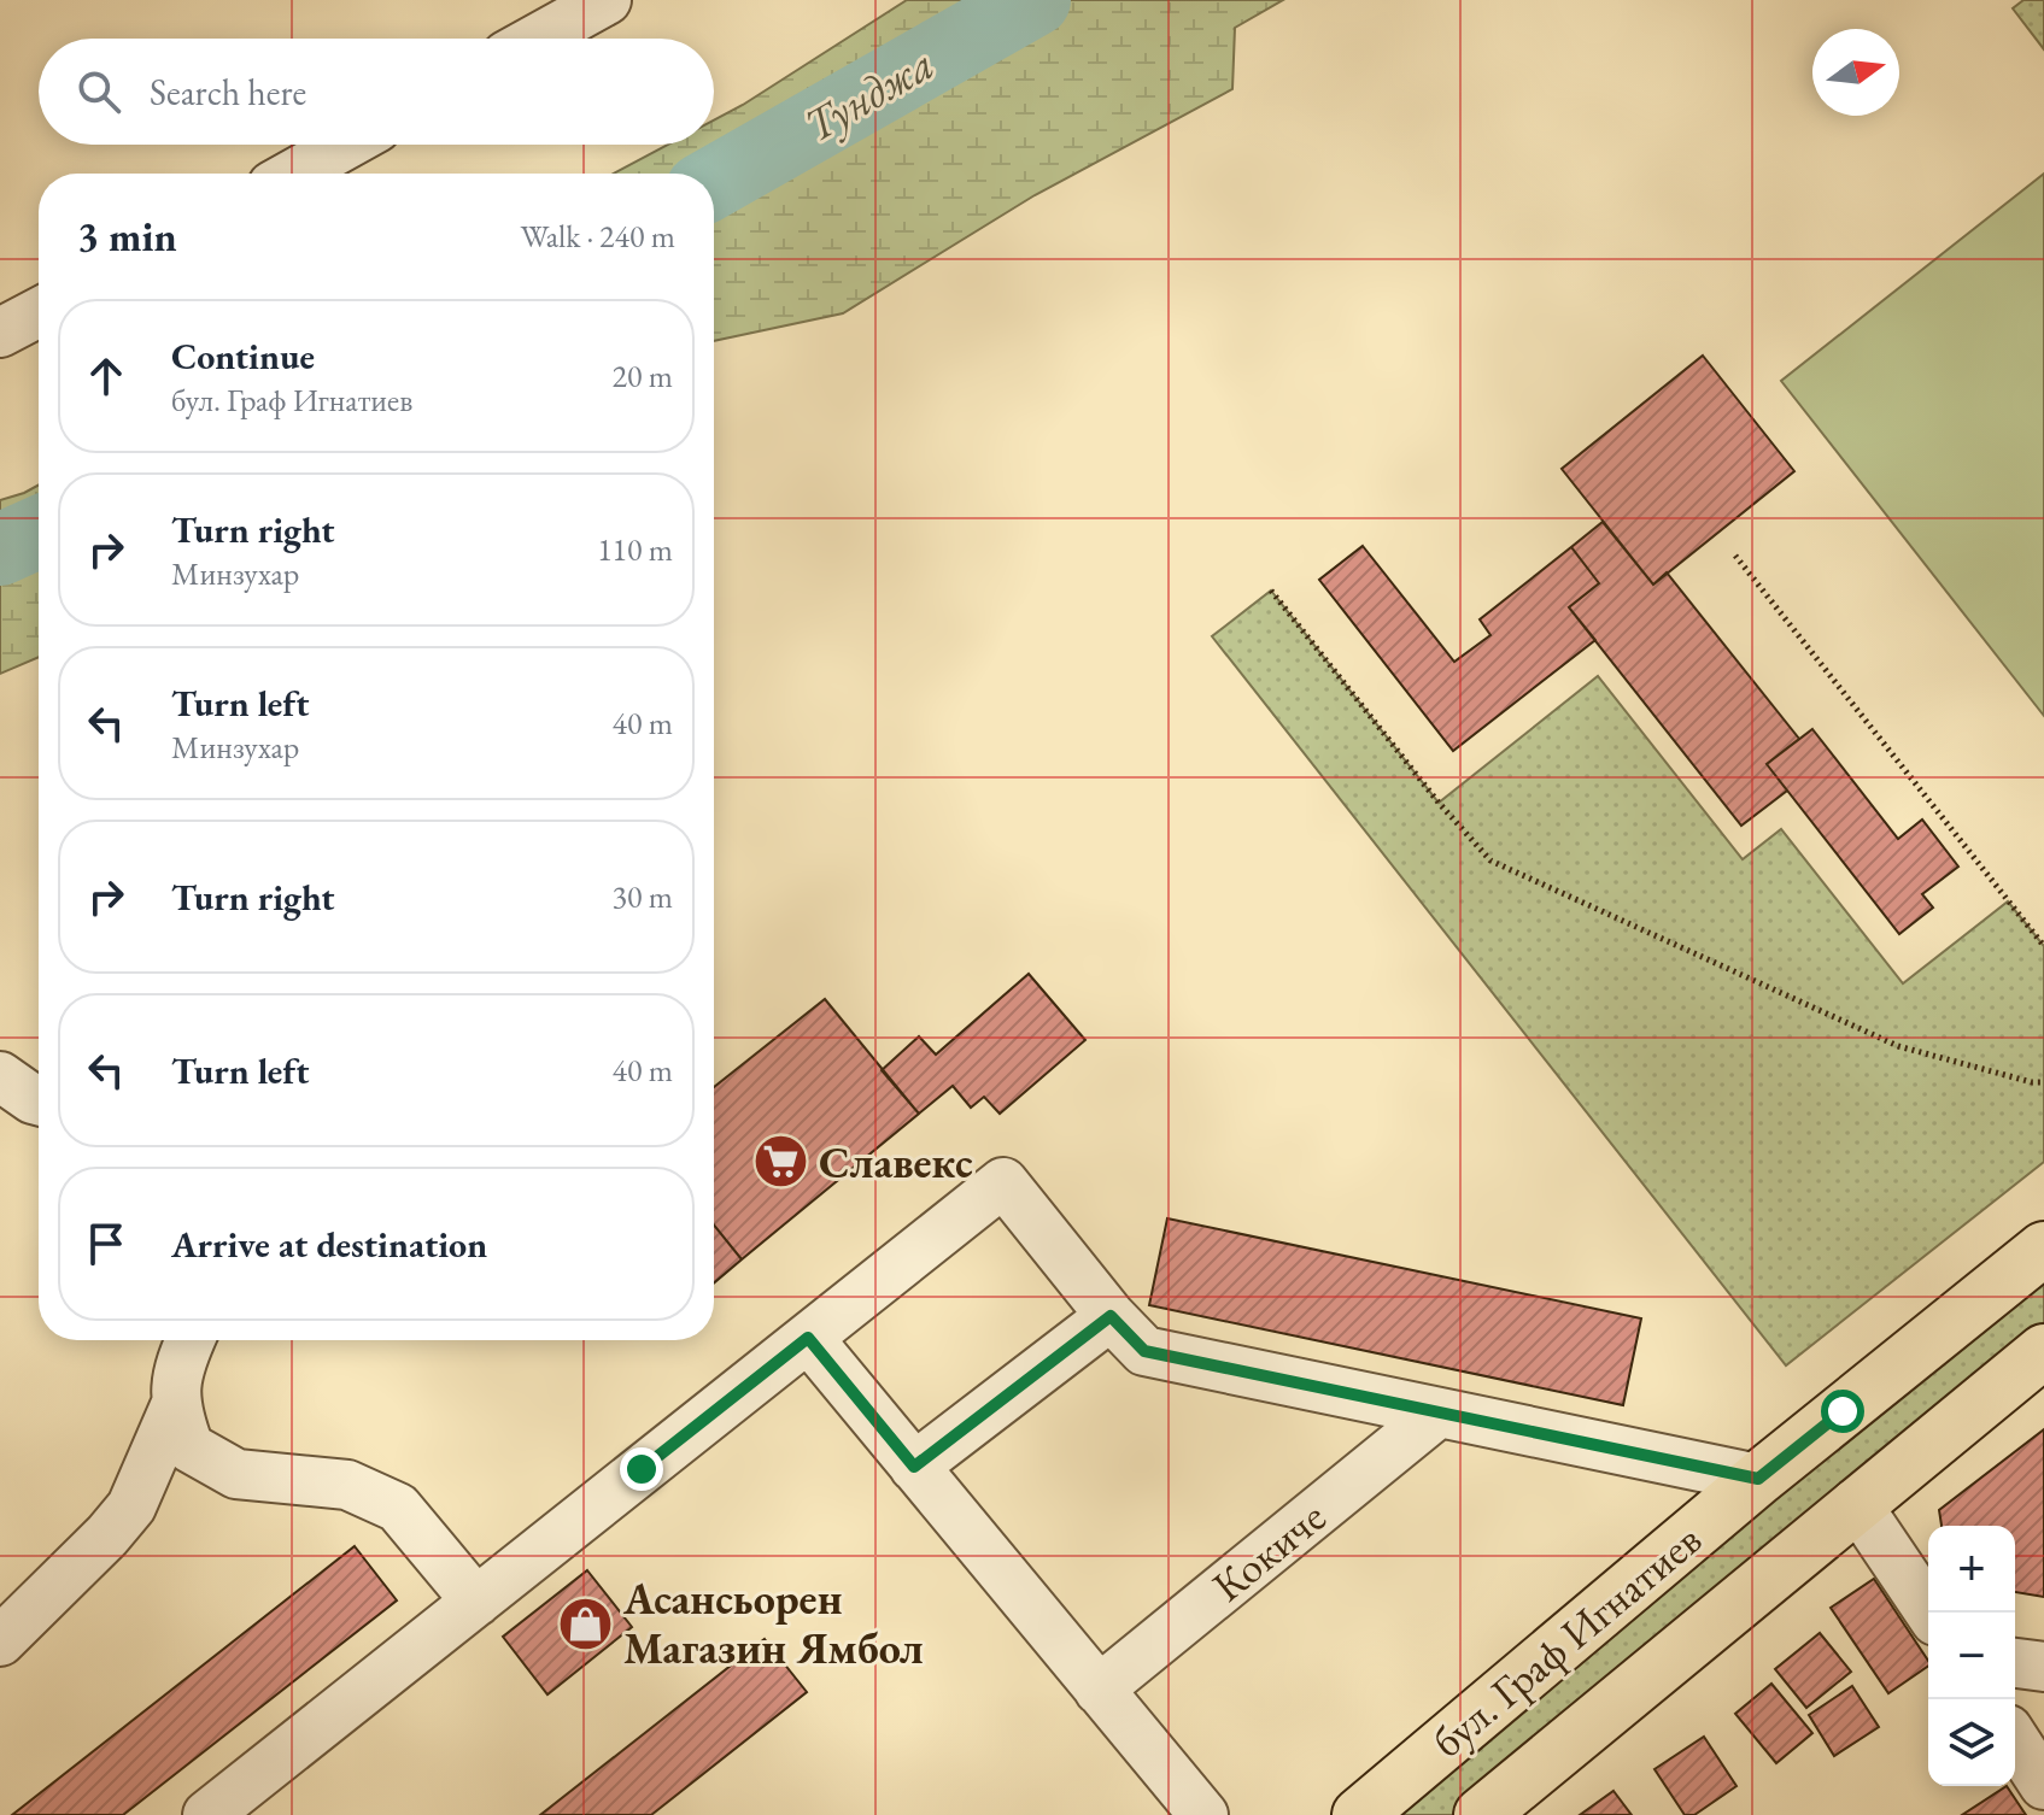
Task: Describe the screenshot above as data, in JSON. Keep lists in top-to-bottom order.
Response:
{
  "streets": {
    "main road": ["бул. Граф Игнатиев"],
    "street": ["Кокиче"]
  },
  "water": ["Тунджа"],
  "places": {
    "supermarket": ["Славекс"],
    "shop": ["Асансьорен Магазин Ямбол"]
  },
  "north": "right",
  "page": {
    "search": "Search here",
    "heading": ["3 min", "Walk · 240 m"],
    "list": [
      ["Continue", "бул. Граф Игнатиев", "20 m"],
      ["Turn right", "Минзухар", "110 m"],
      ["Turn left", "Минзухар", "40 m"],
      ["Turn right", "30 m"],
      ["Turn left", "40 m"],
      "Arrive at destination"
    ],
    "map_buttons": ["+", "−"]
  }
}
